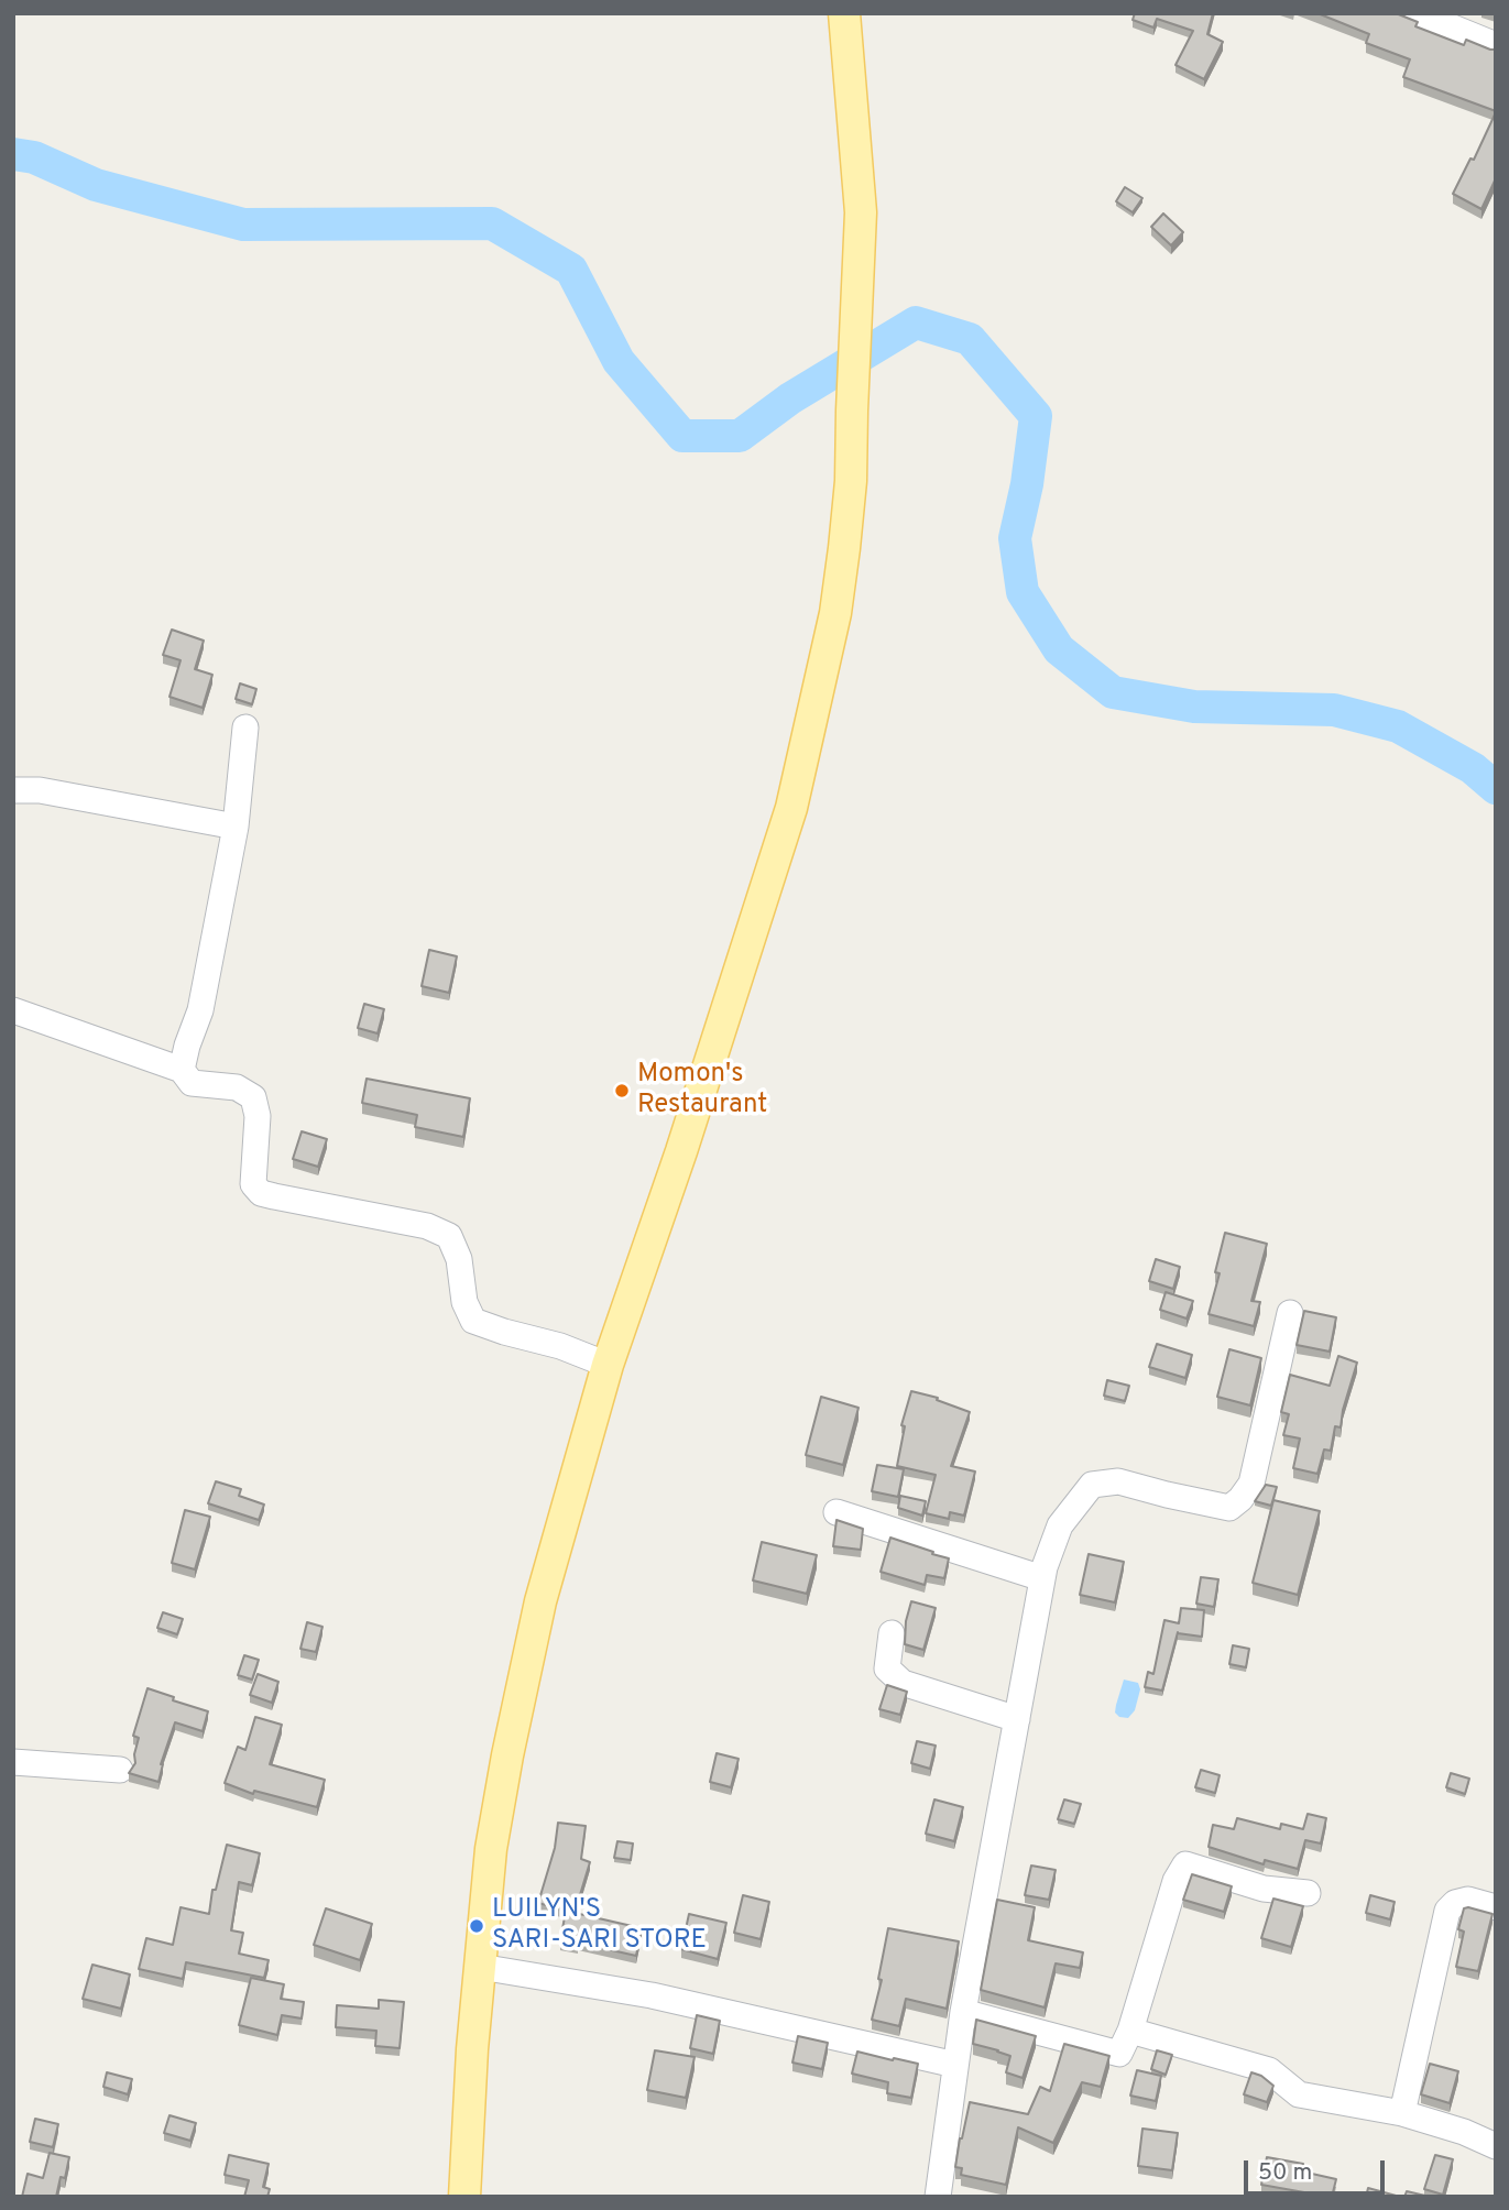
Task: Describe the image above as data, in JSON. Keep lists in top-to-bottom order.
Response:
{
  "places": ["Momon's Restaurant", "LUILYN'S SARI-SARI STORE"],
  "scale_bar": "50 m"
}
